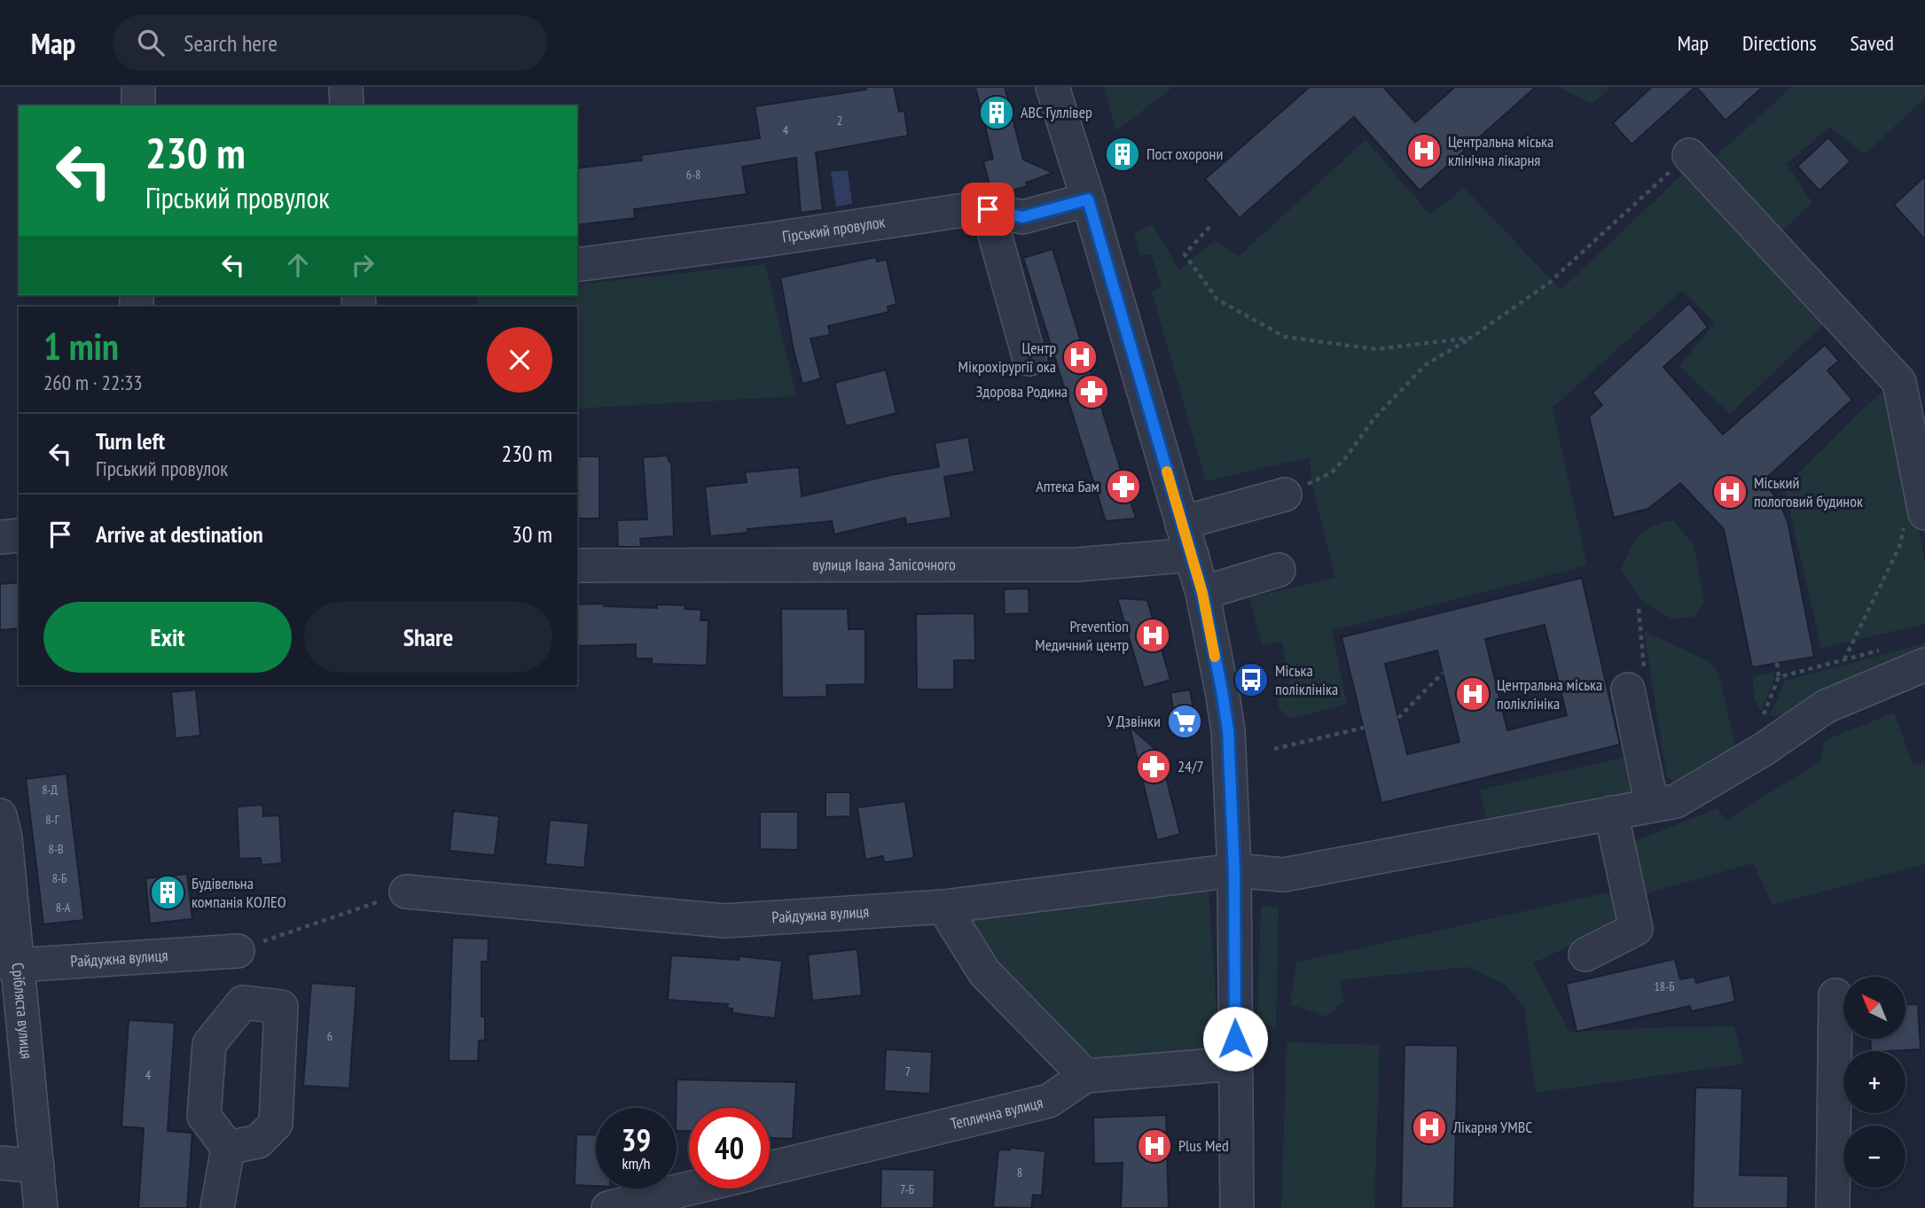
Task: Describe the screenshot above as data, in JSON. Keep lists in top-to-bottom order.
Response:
{
  "streets": {
    "street": [
      "Гірський провулок",
      "вулиця Івана Запісочного",
      "Райдужна вулиця",
      "Срібляста вулиця",
      "Теплична вулиця"
    ]
  },
  "crossings": [
    ["Райдужна вулиця", "Срібляста вулиця"]
  ],
  "places": {
    "building": ["АВС Гуллівер", "Пост охорони", "Будівельна компанія КОЛЕО"],
    "hospital": [
      "Центральна міська клінічна лікарня",
      "Центр Мікрохірургії ока",
      "Міський пологовий будинок",
      "Prevention Медичний центр",
      "Центральна міська поліклініка",
      "Лікарня УМВС",
      "Plus Med"
    ],
    "pharmacy": ["Здорова Родина", "Аптека Бам", "24/7"],
    "bus stop": ["Міська поліклініка"],
    "supermarket": ["У Дзвінки"]
  },
  "house_numbers": [
    "2",
    "4",
    "6-8",
    "8-Д",
    "8-Г",
    "8-В",
    "8-Б",
    "8-А",
    "18-Б",
    "6",
    "7",
    "4",
    "8",
    "7-Б"
  ],
  "north": "top left",
  "page": {
    "header": "Map",
    "search": "Search here",
    "nav": ["Map", "Directions", "Saved"],
    "turn": ["230 m", "Гірський провулок"],
    "heading": ["1 min", "260 m · 22:33"],
    "list": [
      {
        "name": "Turn left",
        "note": "Гірський провулок",
        "value": "230 m"
      },
      {
        "name": "Arrive at destination",
        "value": "30 m"
      }
    ],
    "buttons": ["Exit", "Share"],
    "map_buttons": ["+", "−"],
    "speed": "39 km/h",
    "limit": "40"
  }
}
